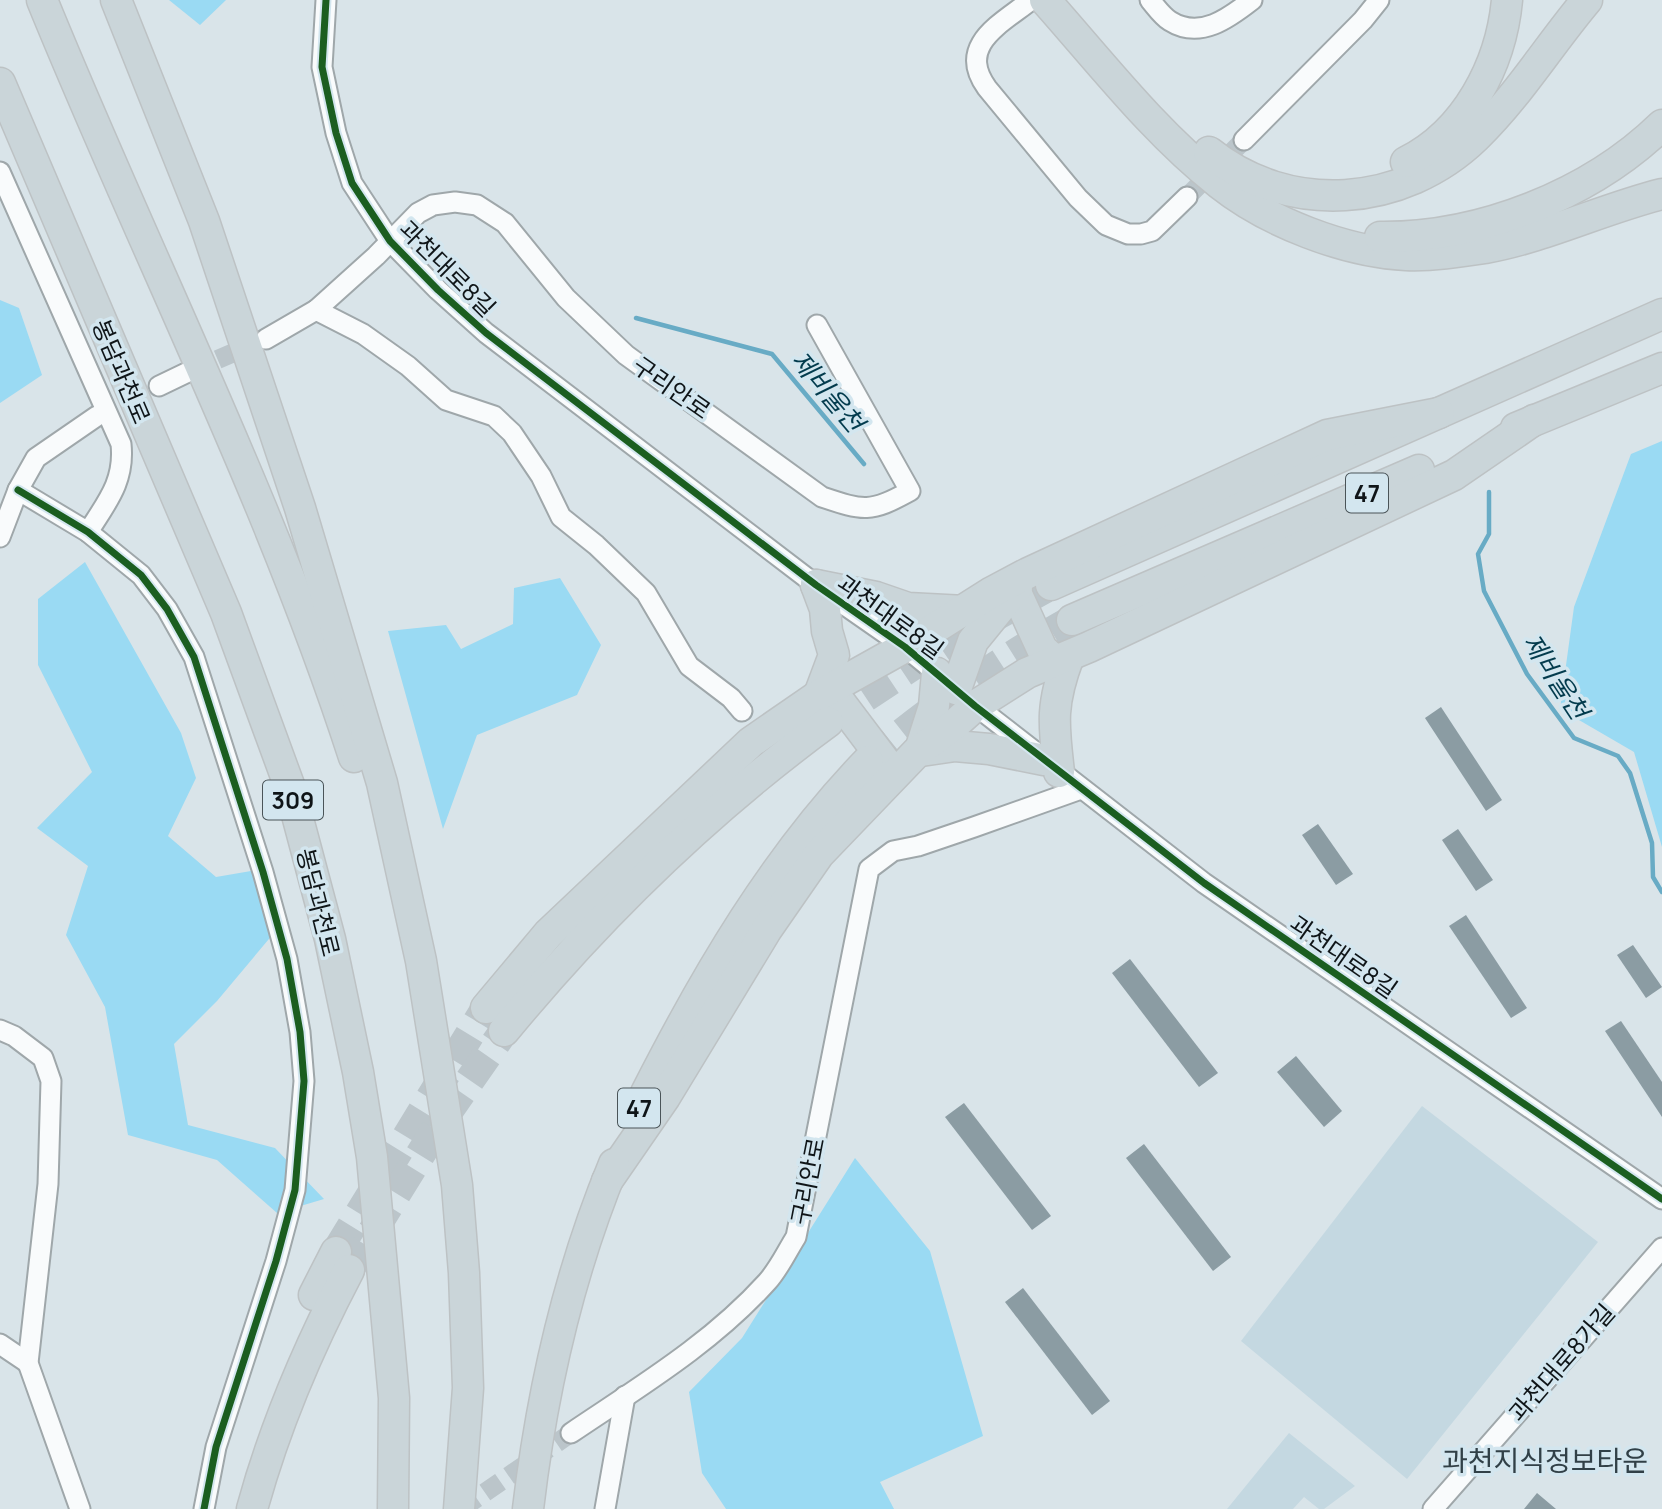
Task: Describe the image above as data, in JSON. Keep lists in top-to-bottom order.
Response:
{
  "streets": {
    "highway": ["봉담과천로", "47", "309"],
    "street": ["과천대로8길", "구리안로", "과천대로8가길"]
  },
  "crossings": [
    ["과천대로8길", "구리안로"]
  ],
  "districts": ["과천지식정보타운"],
  "water": ["제비울천"]
}
